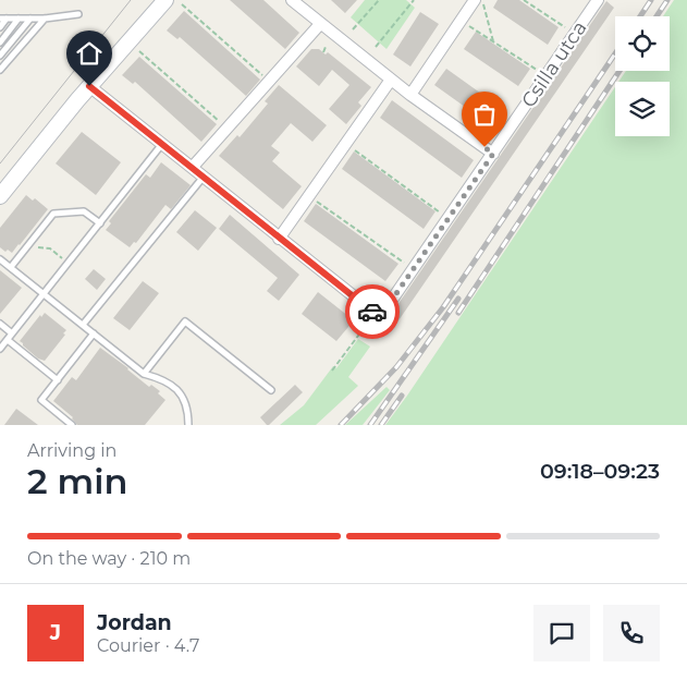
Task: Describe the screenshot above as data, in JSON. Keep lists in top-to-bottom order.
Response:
{
  "streets": {
    "street": ["Csilla utca"]
  },
  "page": {
    "heading": ["2 min", "Arriving in", "09:18–09:23"],
    "panel": ["Jordan", "Courier · 4.7"],
    "bar": "On the way · 210 m",
    "round": "J"
  }
}
